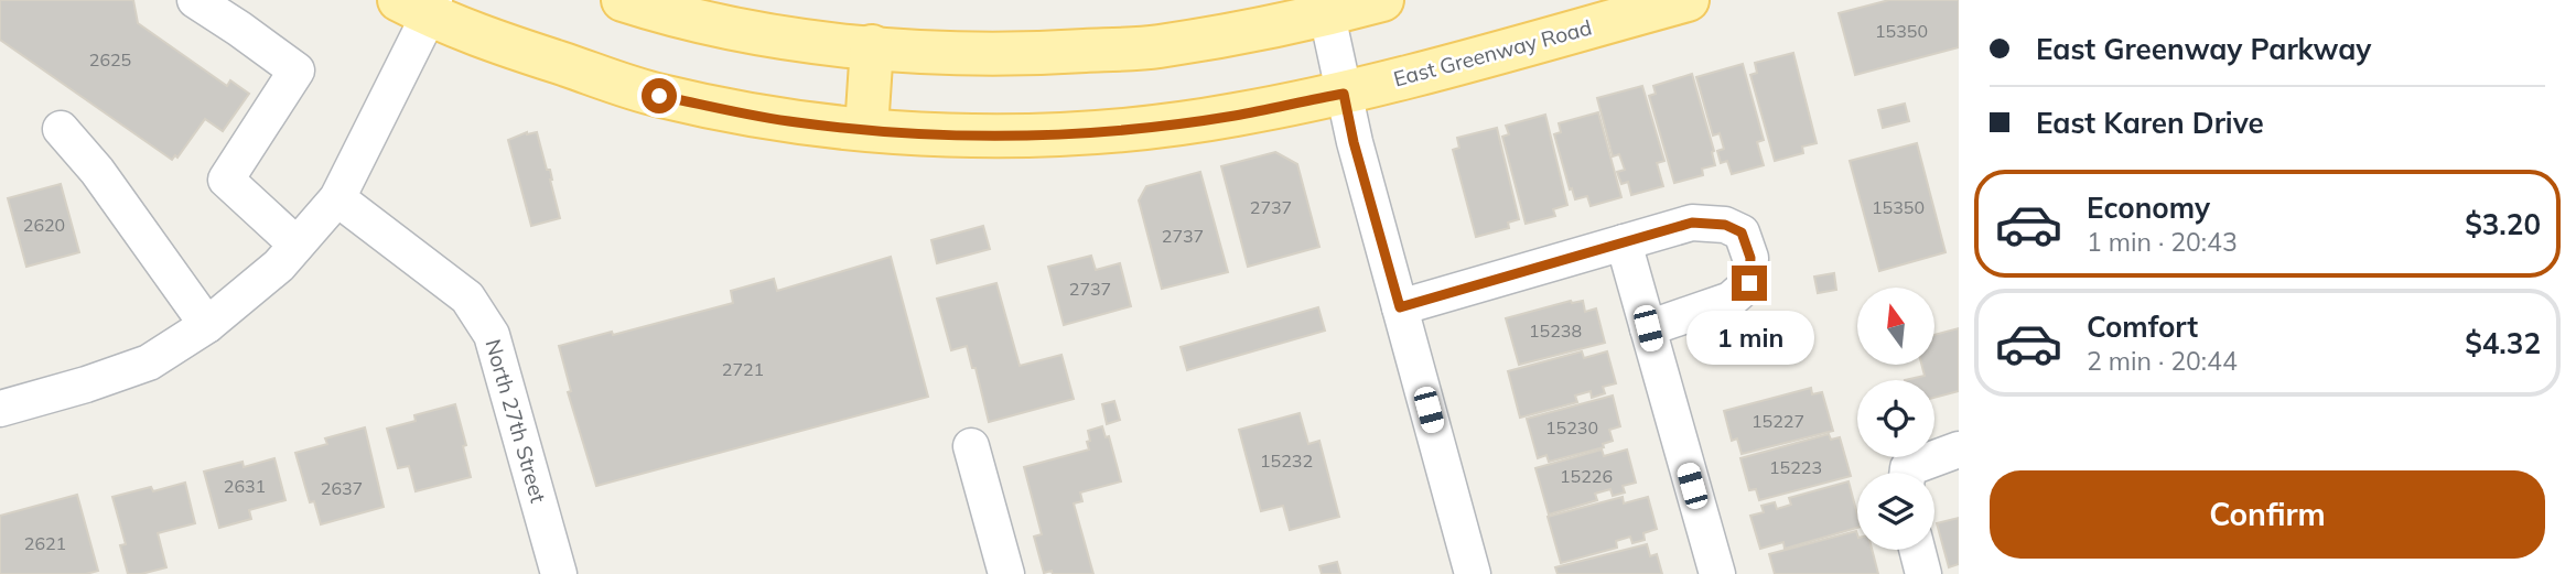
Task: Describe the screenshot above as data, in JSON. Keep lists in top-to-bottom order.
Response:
{
  "streets": {
    "main road": ["East Greenway Road"],
    "street": ["North 27th Street"]
  },
  "house_numbers": [
    "15350",
    "2625",
    "2737",
    "15350",
    "2620",
    "2737",
    "2737",
    "15238",
    "2721",
    "15227",
    "15230",
    "15232",
    "15223",
    "15226",
    "2631",
    "2637",
    "2621"
  ],
  "north": "top",
  "page": {
    "banner": ["East Greenway Parkway", "East Karen Drive"],
    "list": [
      {
        "name": "Economy",
        "note": "1 min · 20:43",
        "value": "$3.20"
      },
      {
        "name": "Comfort",
        "note": "2 min · 20:44",
        "value": "$4.32"
      }
    ],
    "bubble": "1 min",
    "buttons": "Confirm"
  }
}
